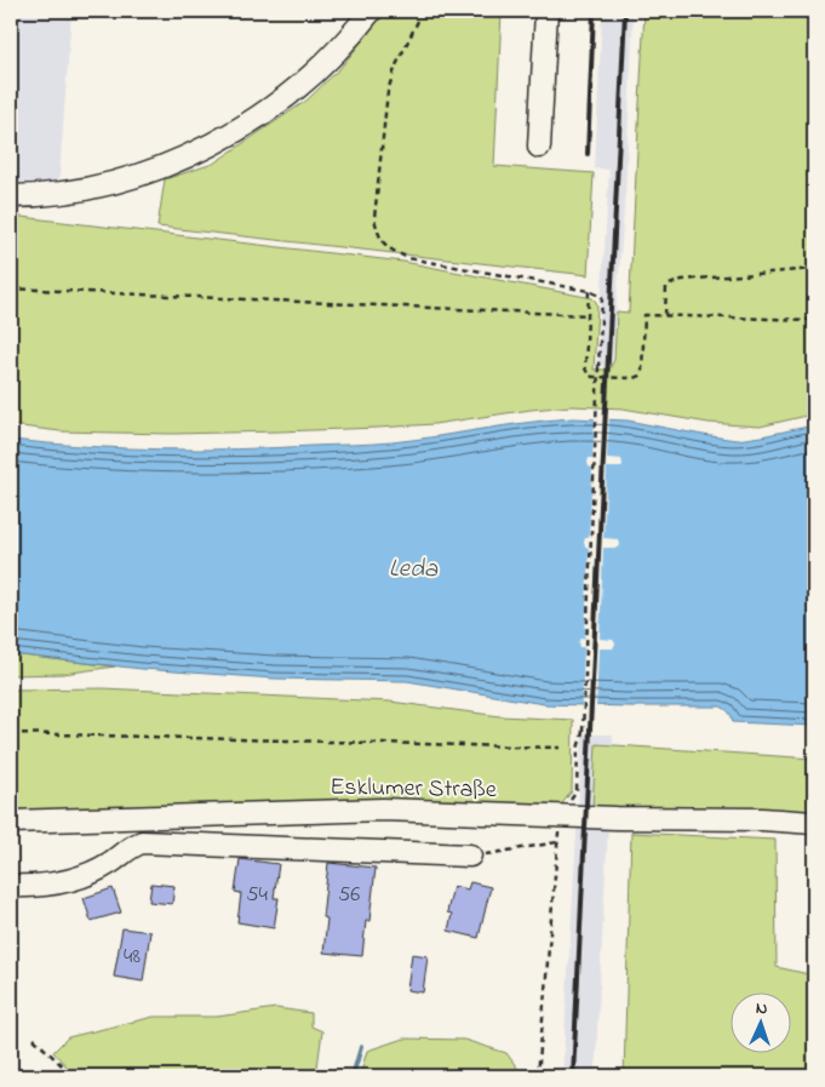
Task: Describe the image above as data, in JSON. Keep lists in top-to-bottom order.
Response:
{
  "streets": {
    "street": ["Esklumer Straße"]
  },
  "water": ["Leda"],
  "house_numbers": ["54", "56", "48"],
  "north": "top"
}
